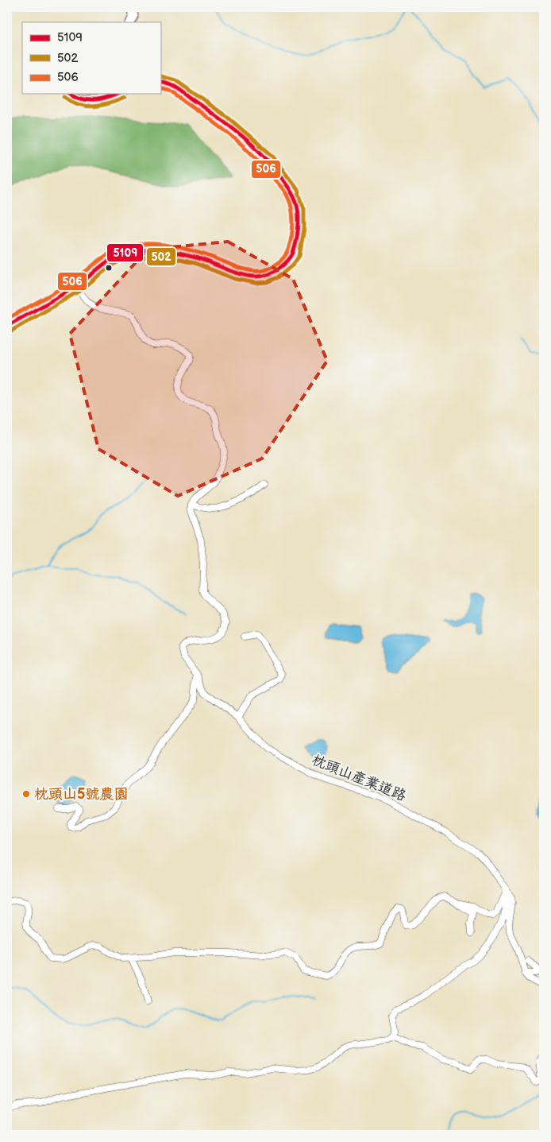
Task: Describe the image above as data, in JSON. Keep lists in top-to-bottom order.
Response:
{
  "streets": {
    "street": ["枕頭山產業道路"]
  },
  "places": ["枕頭山5號農園"],
  "lines": ["transit line 502", "transit line 5109", "transit line 506"],
  "legend": ["5109", "502", "506"]
}
